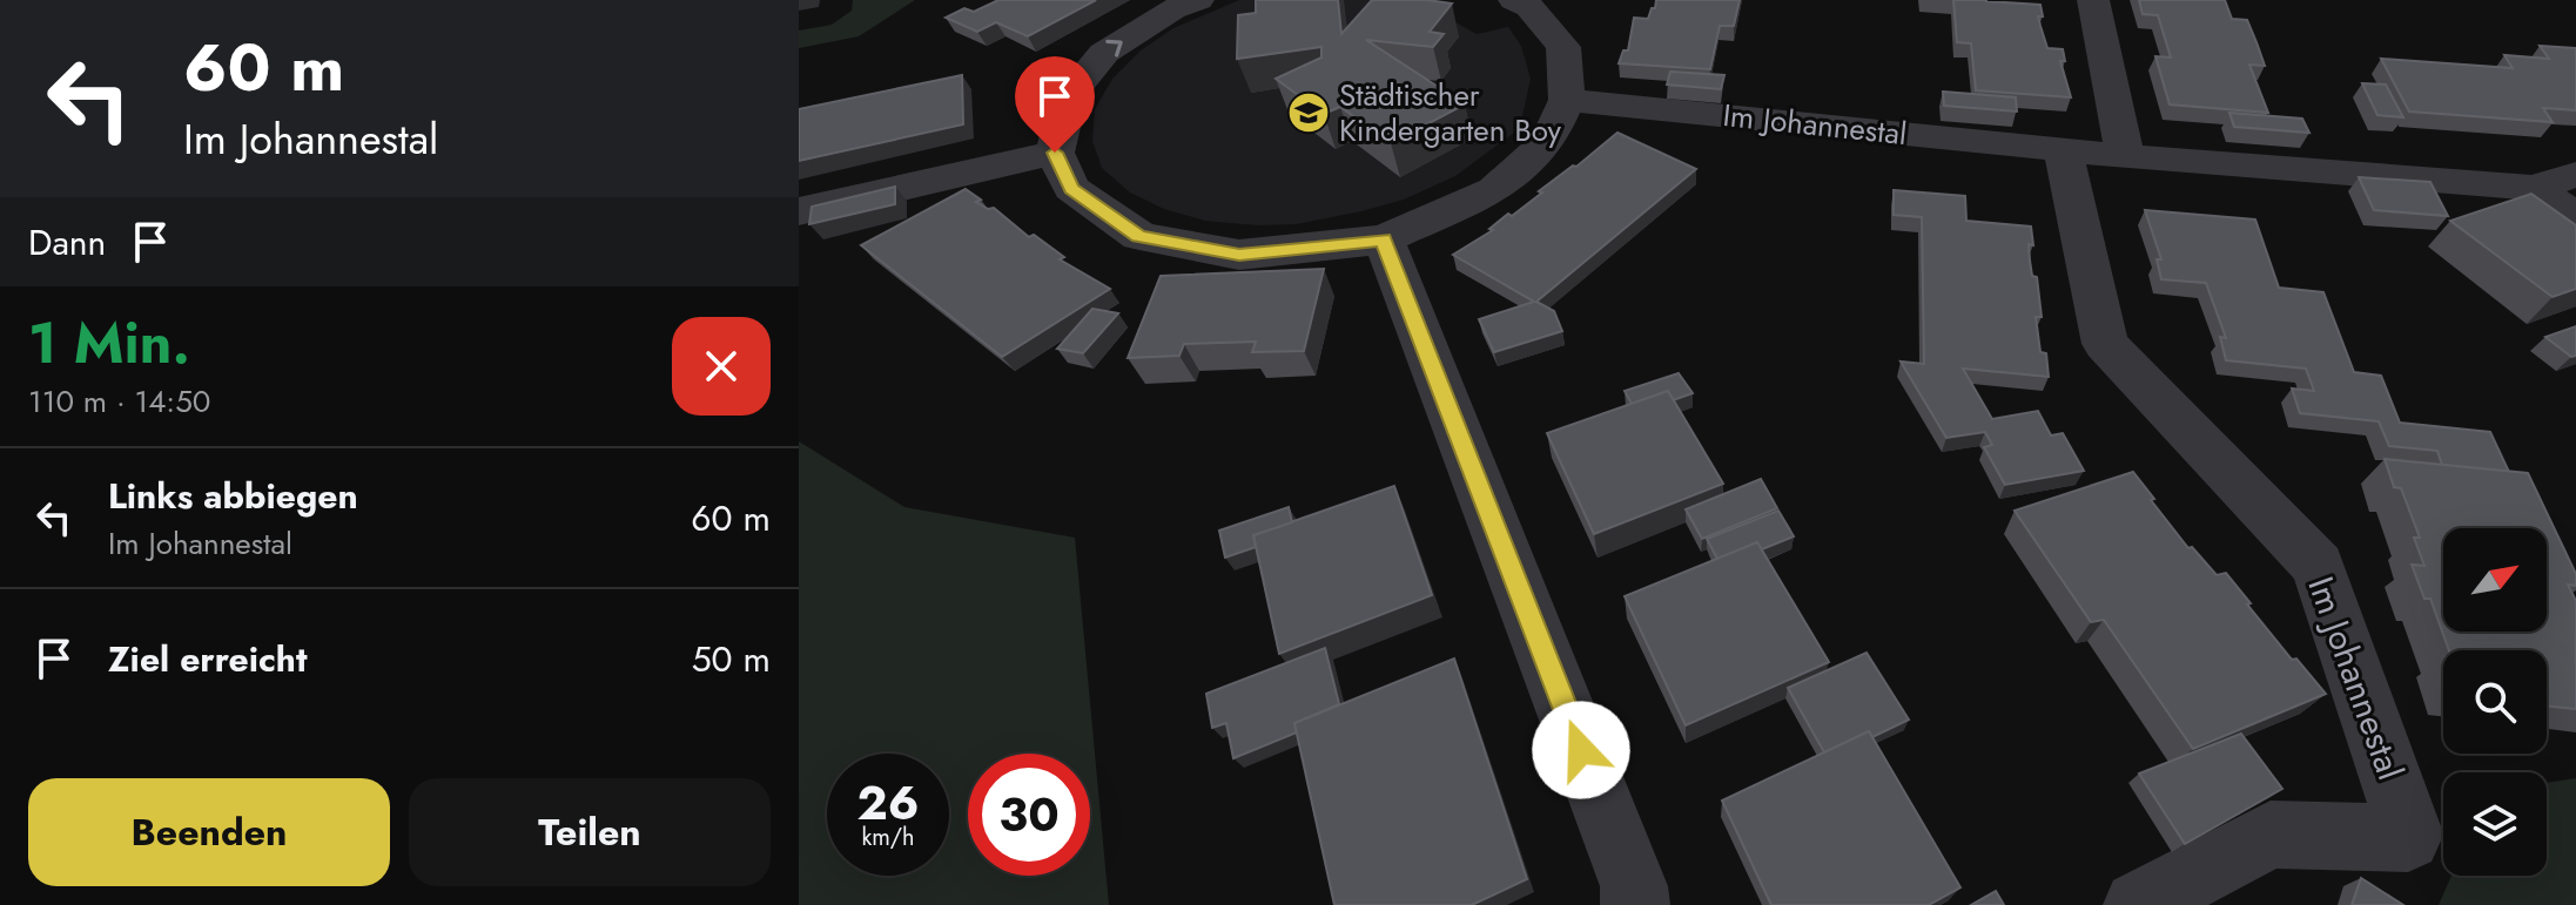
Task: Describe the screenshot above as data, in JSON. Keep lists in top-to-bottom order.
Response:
{
  "streets": {
    "street": ["Im Johannestal"]
  },
  "places": {
    "school or university": ["Städtischer Kindergarten Boy"]
  },
  "north": "top right",
  "page": {
    "turn": ["60 m", "Im Johannestal"],
    "then": "Dann",
    "heading": ["1 Min.", "110 m · 14:50"],
    "list": [
      {
        "name": "Links abbiegen",
        "note": "Im Johannestal",
        "value": "60 m"
      },
      {
        "name": "Ziel erreicht",
        "value": "50 m"
      }
    ],
    "speed": "26 km/h",
    "limit": "30",
    "buttons": ["Beenden", "Teilen"]
  }
}
